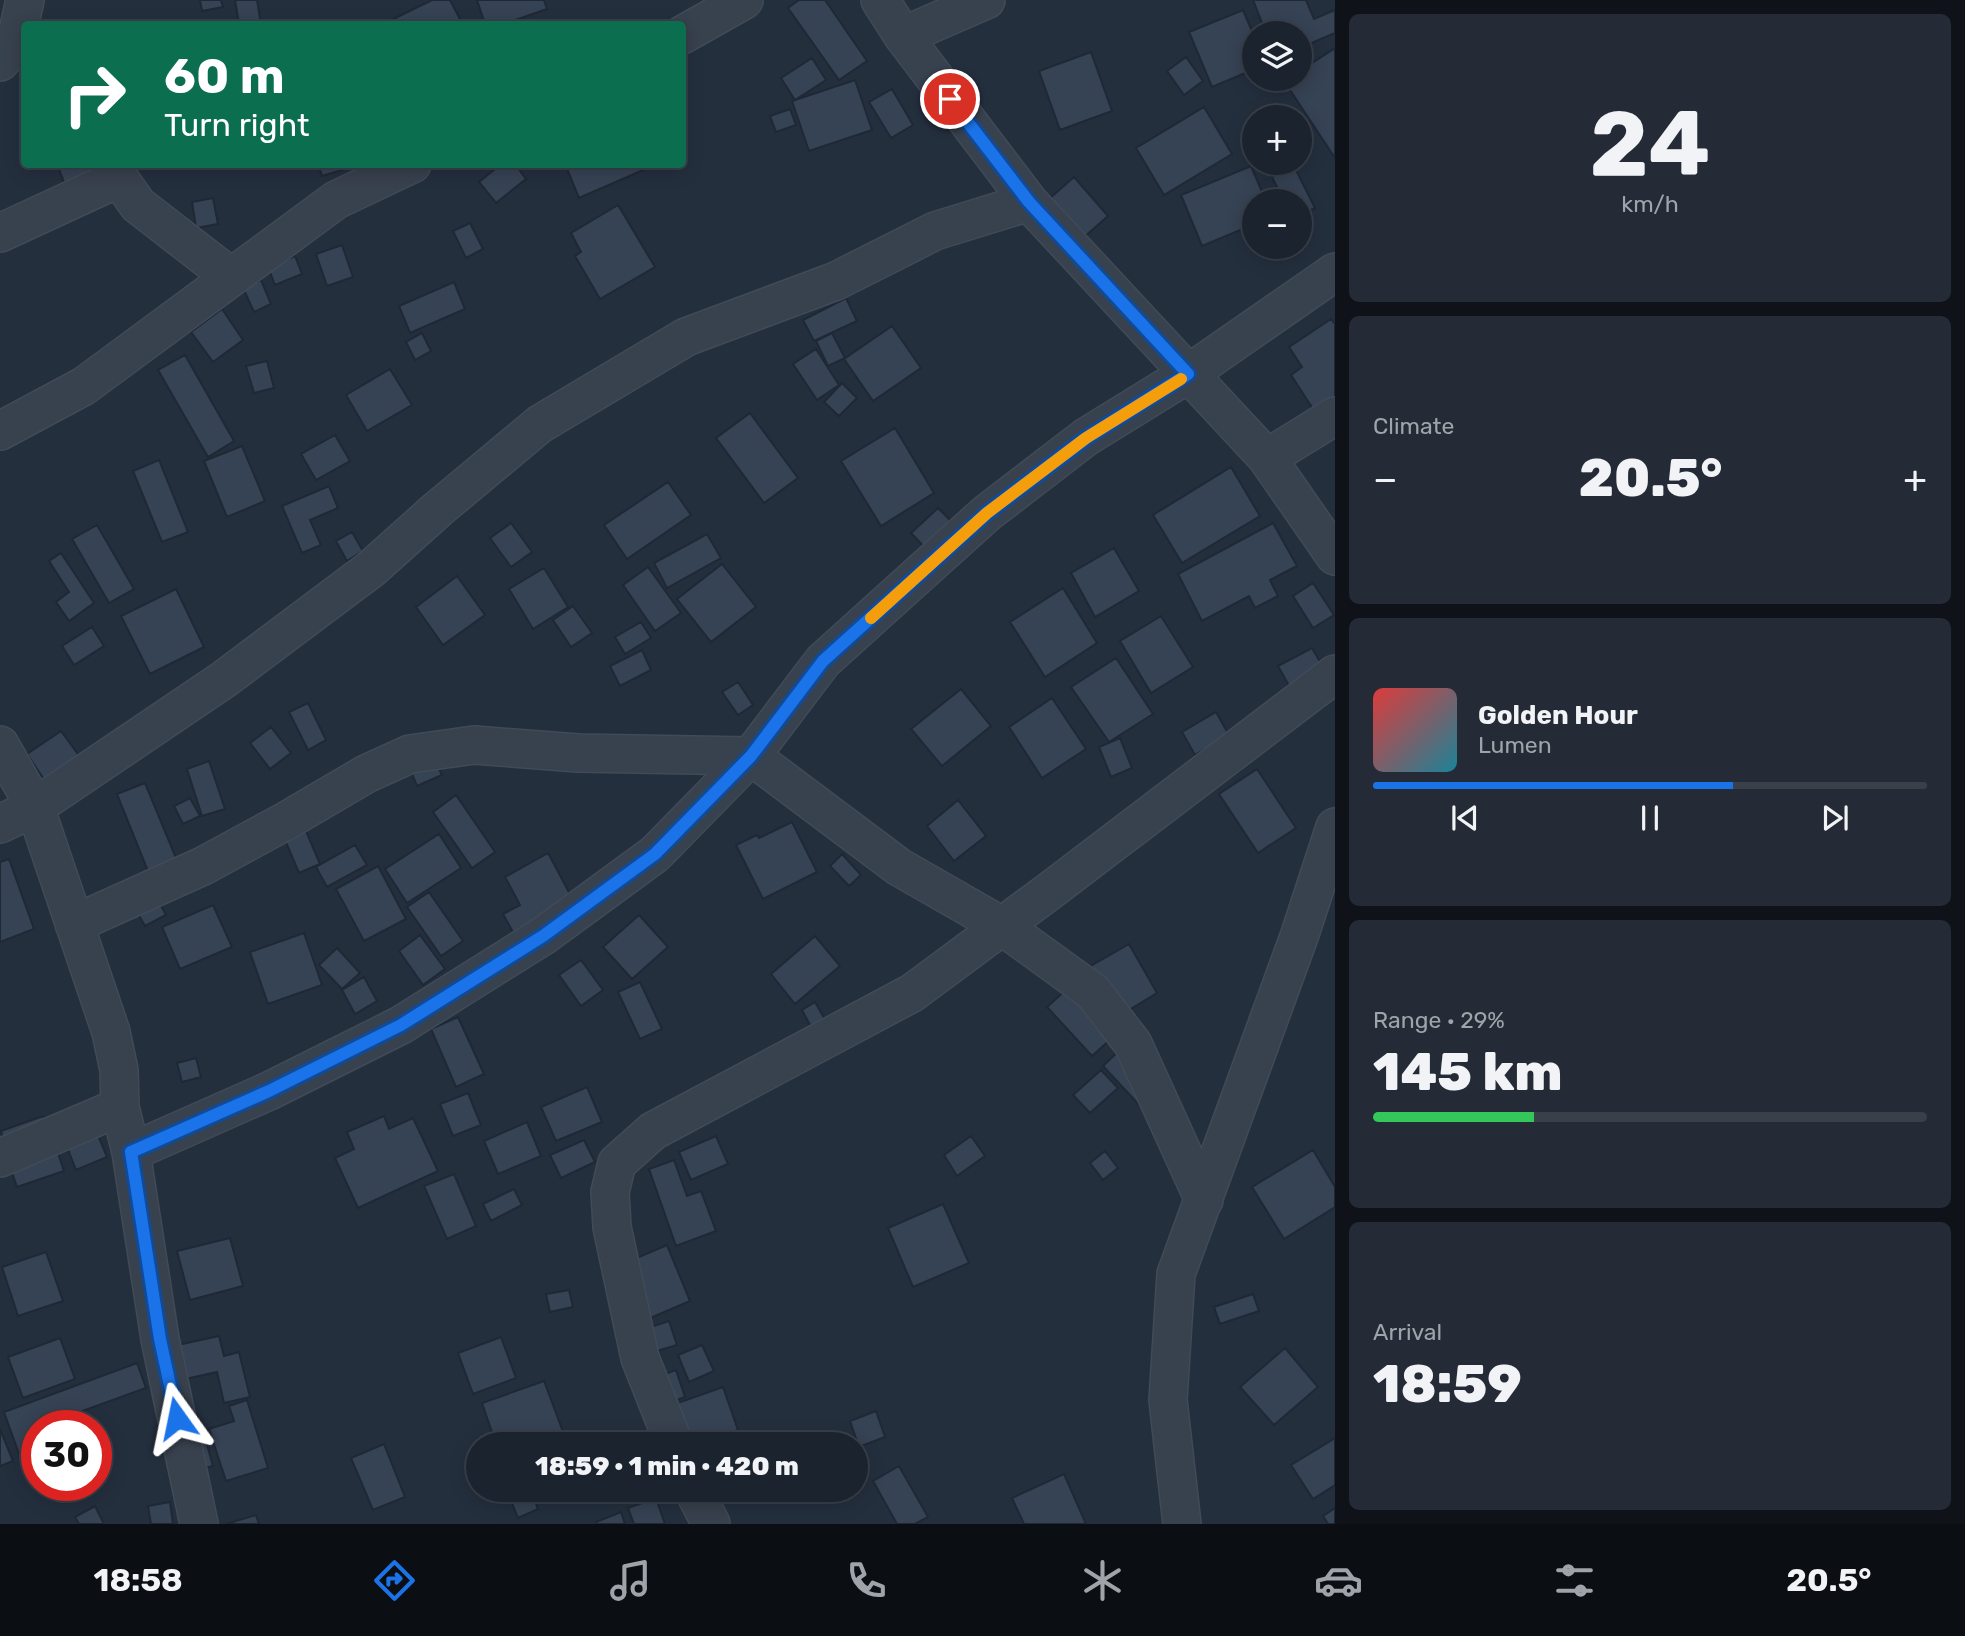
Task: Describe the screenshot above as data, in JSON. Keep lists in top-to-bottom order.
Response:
{
  "page": {
    "tile": [
      ["24", "km/h"],
      "Climate",
      ["Range · 29%", "145 km"],
      ["Arrival", "18:59"]
    ],
    "map_buttons": ["+", "−"],
    "turn": ["60 m", "Turn right"],
    "heat": ["−", "20.5°", "+"],
    "song": ["Golden Hour", "Lumen"],
    "limit": "30",
    "trip": "18:59 · 1 min · 420 m",
    "tabs": ["18:58", "20.5°"]
  }
}
